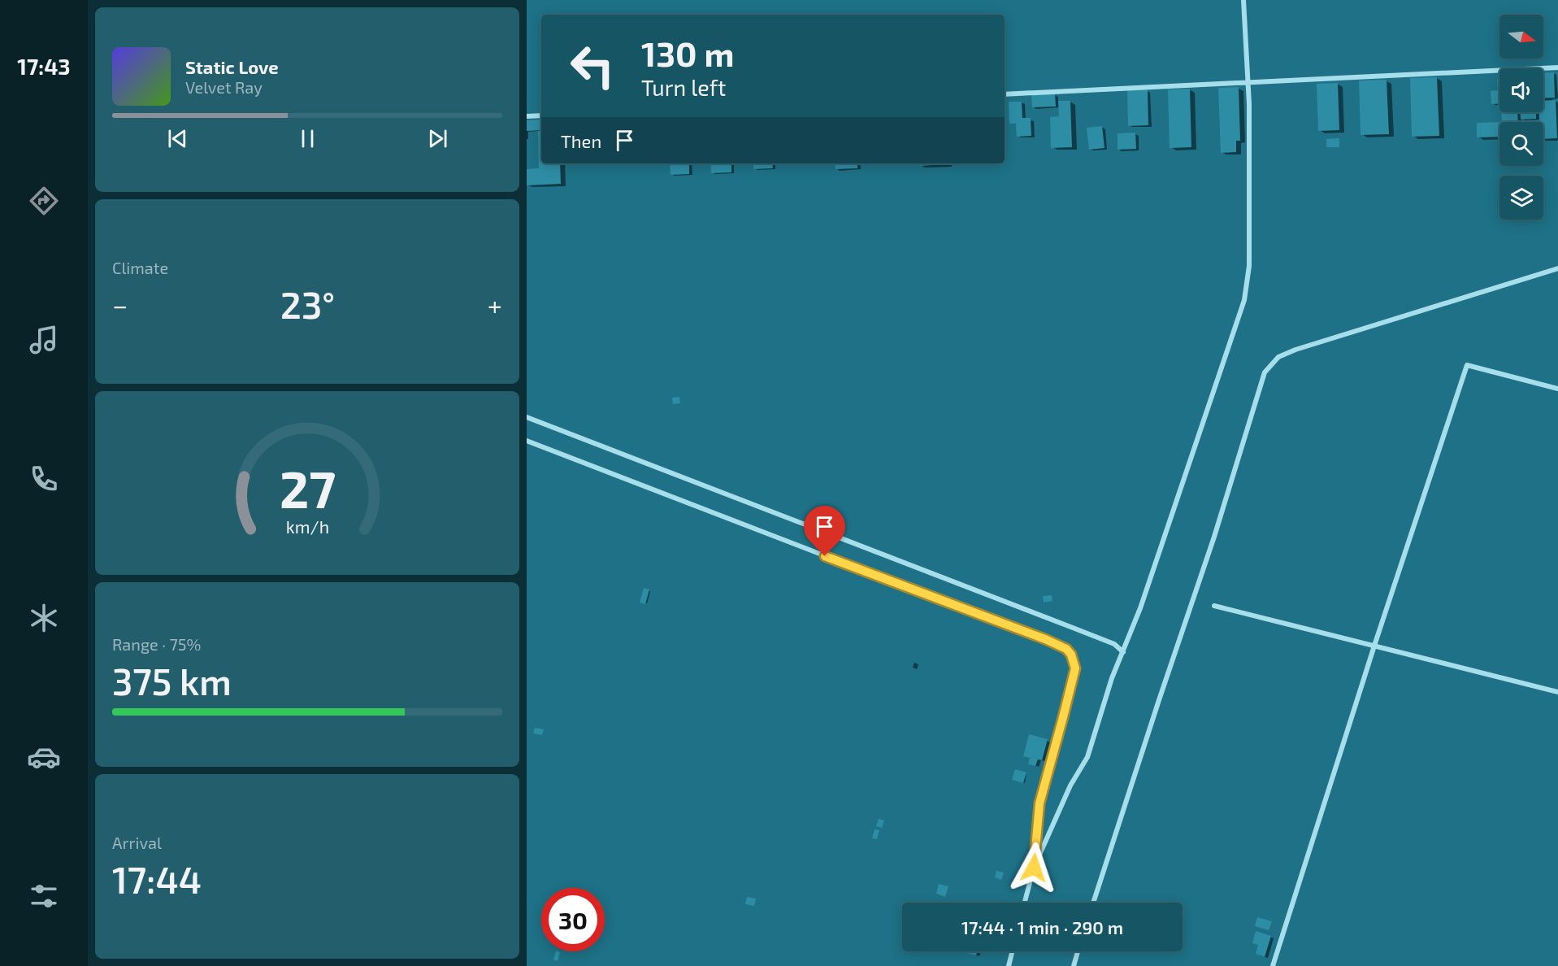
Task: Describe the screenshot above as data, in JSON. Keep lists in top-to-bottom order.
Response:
{
  "north": "right",
  "page": {
    "tabs": "17:43",
    "turn": ["130 m", "Turn left"],
    "song": ["Static Love", "Velvet Ray"],
    "then": "Then",
    "tile": [
      "Climate",
      ["Range · 75%", "375 km"],
      ["Arrival", "17:44"]
    ],
    "heat": ["−", "23°", "+"],
    "limit": "30",
    "trip": "17:44 · 1 min · 290 m",
    "gauge": ["27", "km/h"]
  }
}
